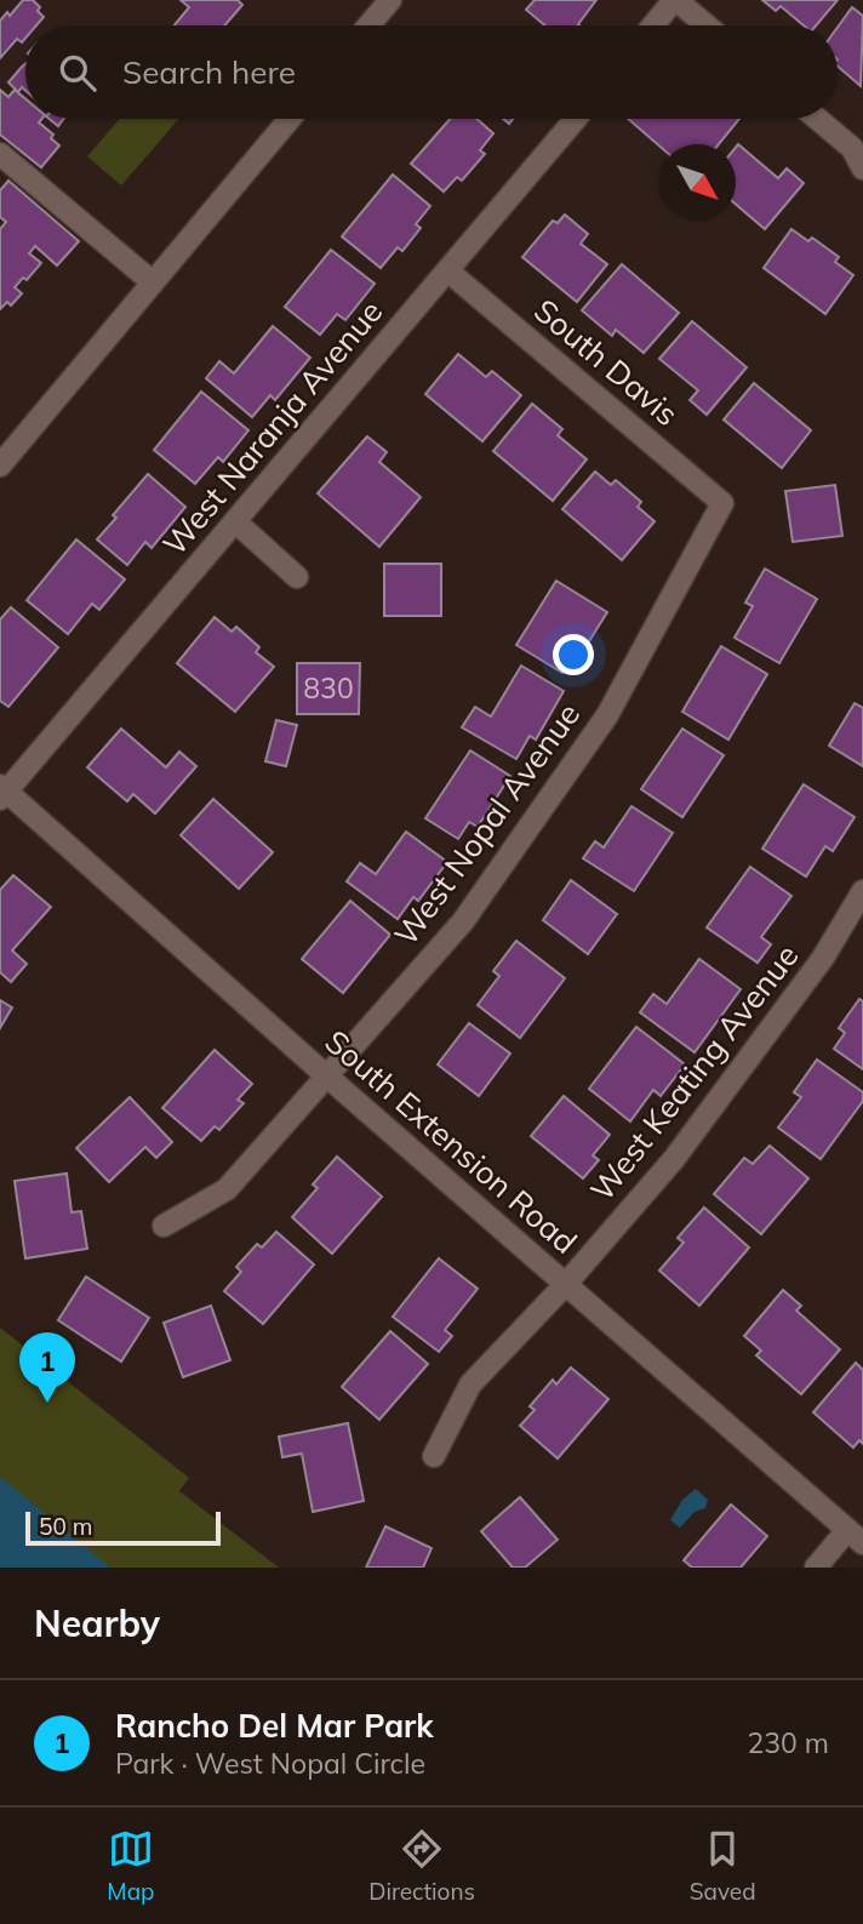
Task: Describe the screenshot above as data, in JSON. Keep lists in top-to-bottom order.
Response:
{
  "streets": {
    "street": [
      "South Davis",
      "West Naranja Avenue",
      "West Nopal Avenue",
      "West Keating Avenue",
      "South Extension Road"
    ]
  },
  "crossings": [
    ["South Davis", "West Naranja Avenue"],
    ["South Davis", "West Nopal Avenue"],
    ["West Naranja Avenue", "South Extension Road"],
    ["West Nopal Avenue", "South Extension Road"],
    ["West Keating Avenue", "South Extension Road"]
  ],
  "house_numbers": ["830"],
  "scale_bar": "50 m",
  "north": "bottom right",
  "page": {
    "search": "Search here",
    "pins": "1",
    "scale": "50 m",
    "heading": "Nearby",
    "list": [
      {
        "mark": "1",
        "name": "Rancho Del Mar Park",
        "note": "Park · West Nopal Circle",
        "value": "230 m"
      }
    ],
    "nav": ["Map", "Directions", "Saved"]
  }
}
